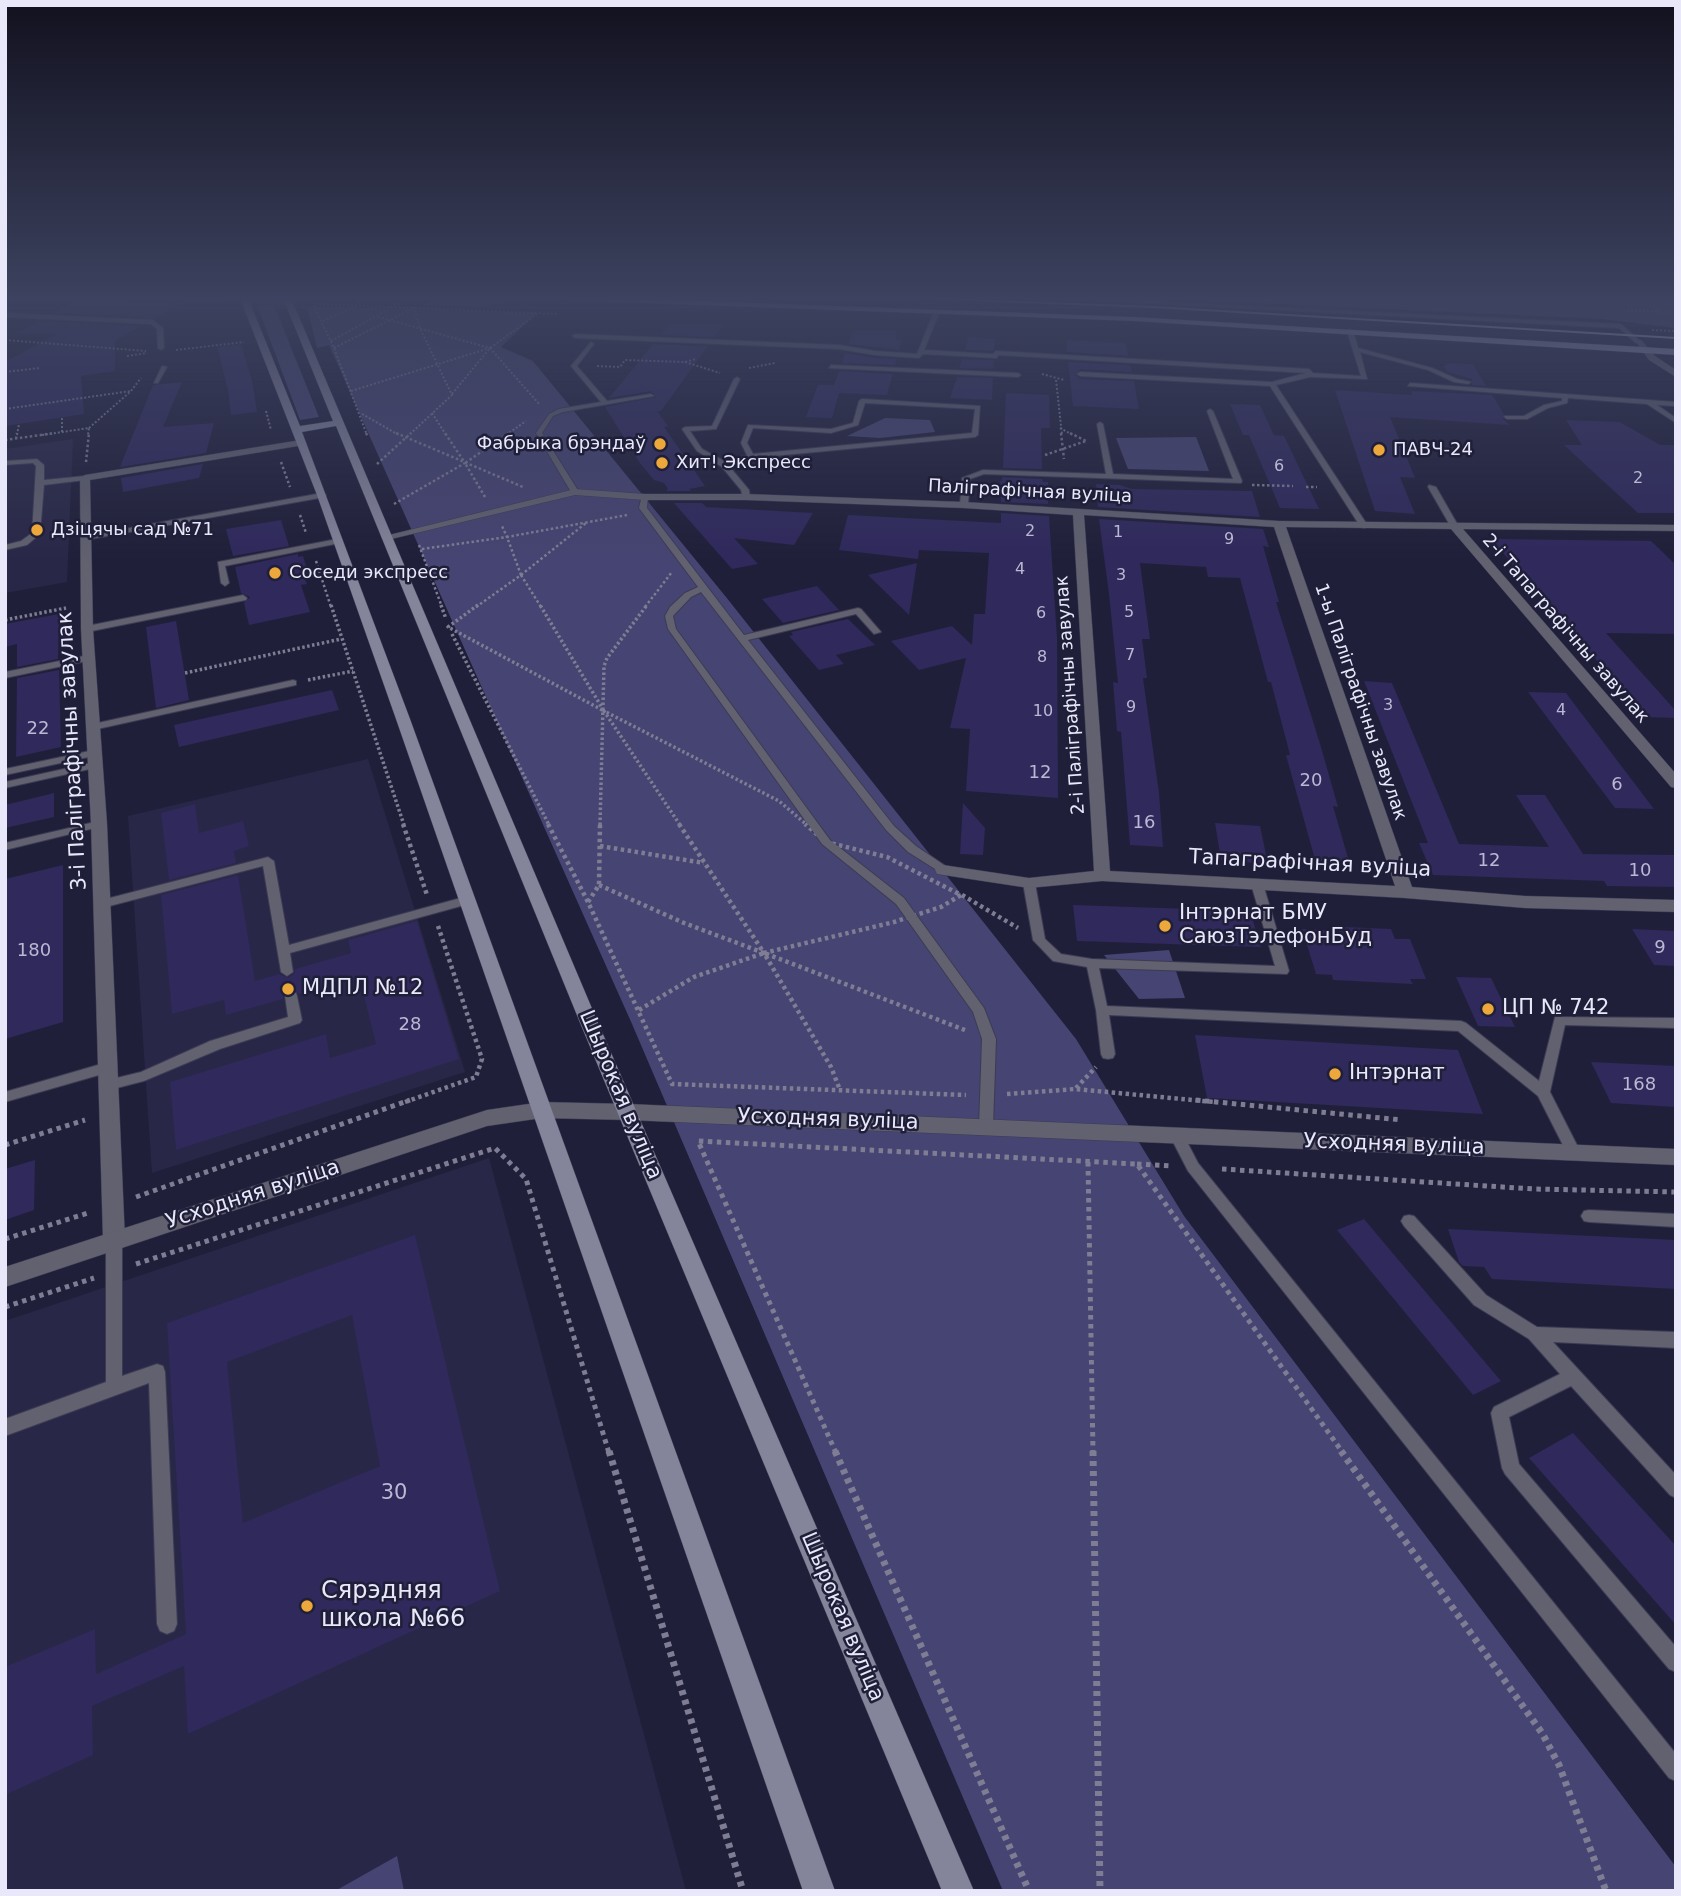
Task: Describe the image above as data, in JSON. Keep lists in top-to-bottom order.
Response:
{
  "streets": {
    "main road": ["Шырокая вуліца"],
    "street": [
      "Паліграфічная вуліца",
      "2-і Тапаграфічны завулак",
      "2-і Паліграфічны завулак",
      "1-ы Паліграфічны завулак",
      "3-і Паліграфічны завулак",
      "Тапаграфічная вуліца",
      "Усходняя вуліца"
    ]
  },
  "crossings": [
    ["Паліграфічная вуліца", "2-і Тапаграфічны завулак"],
    ["Паліграфічная вуліца", "2-і Паліграфічны завулак"],
    ["Паліграфічная вуліца", "1-ы Паліграфічны завулак"],
    ["Паліграфічная вуліца", "Шырокая вуліца"],
    ["2-і Паліграфічны завулак", "Тапаграфічная вуліца"],
    ["1-ы Паліграфічны завулак", "Тапаграфічная вуліца"],
    ["3-і Паліграфічны завулак", "Усходняя вуліца"],
    ["Шырокая вуліца", "Усходняя вуліца"]
  ],
  "places": [
    "Фабрыка брэндаў",
    "ПАВЧ-24",
    "Хит! Экспресс",
    "Дзіцячы сад №71",
    "Соседи экспресс",
    "Інтэрнат БМУ СаюзТэлефонБуд",
    "МДПЛ №12",
    "ЦП № 742",
    "Інтэрнат",
    "Сярэдняя школа №66"
  ],
  "house_numbers": [
    "6",
    "2",
    "2",
    "1",
    "9",
    "4",
    "3",
    "5",
    "6",
    "7",
    "8",
    "3",
    "9",
    "4",
    "10",
    "22",
    "12",
    "20",
    "6",
    "16",
    "12",
    "10",
    "9",
    "180",
    "28",
    "168",
    "30"
  ]
}
